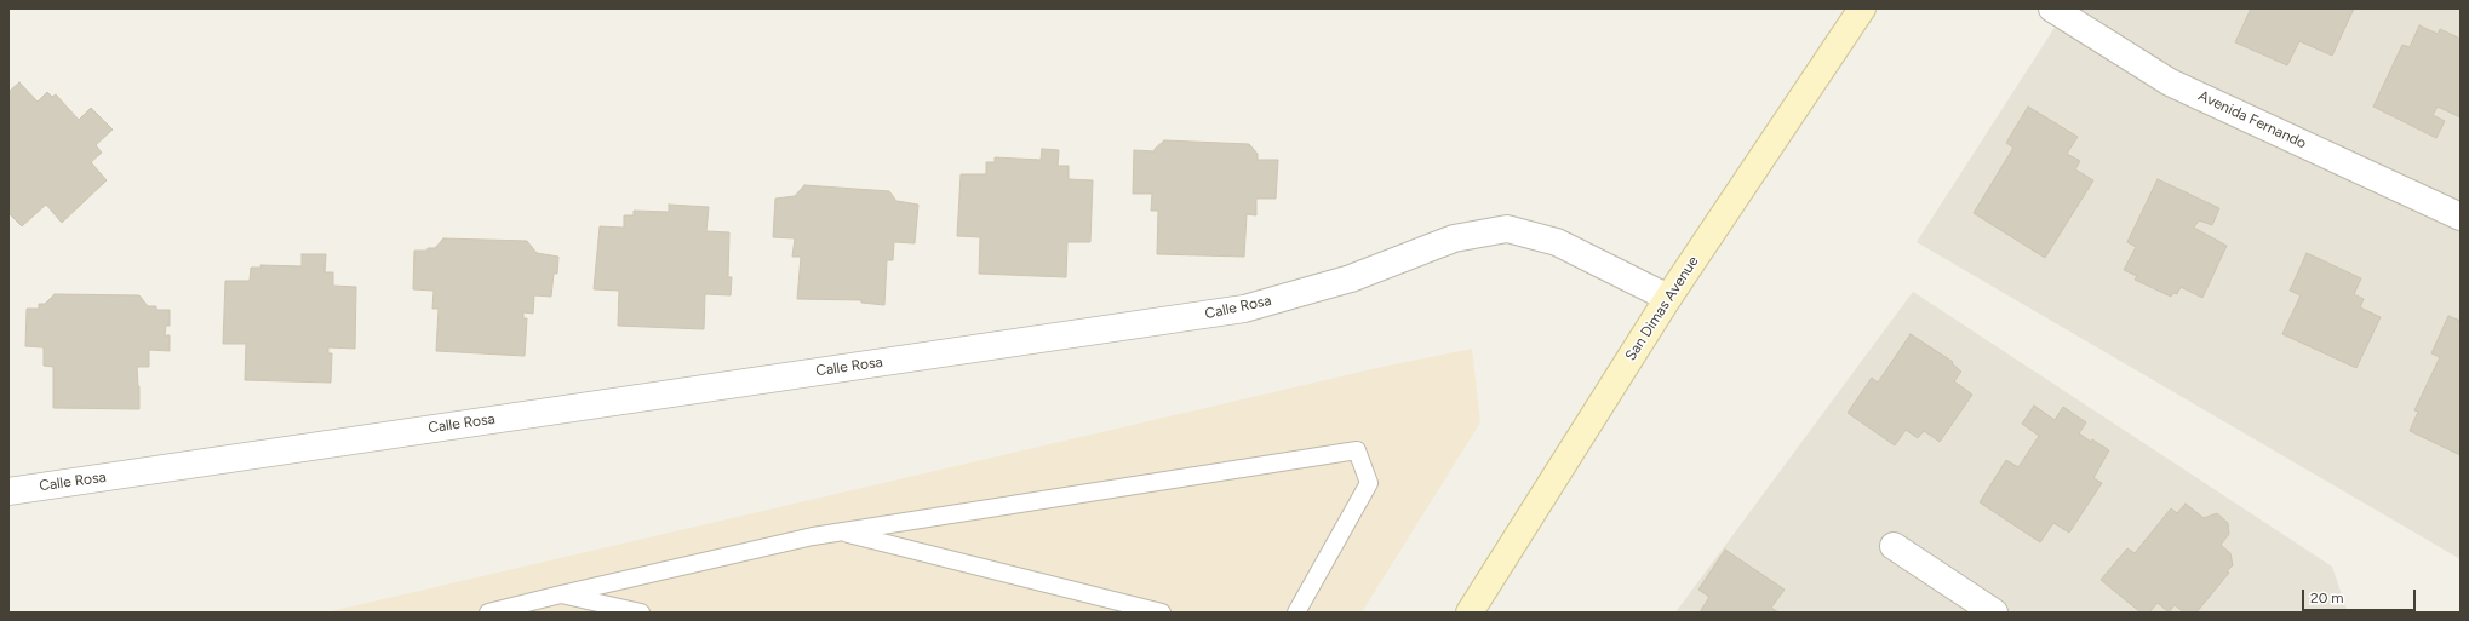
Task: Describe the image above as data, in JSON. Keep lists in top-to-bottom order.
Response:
{
  "streets": {
    "street": ["Avenida Fernando", "Calle Rosa", "San Dimas Avenue"]
  },
  "crossings": [
    ["Calle Rosa", "San Dimas Avenue"]
  ],
  "scale_bar": "20 m"
}
